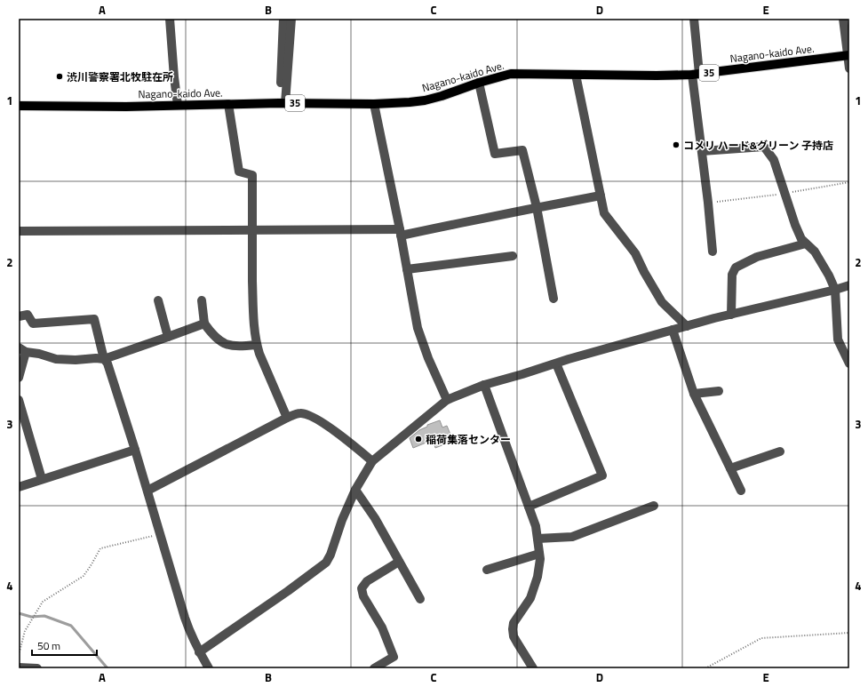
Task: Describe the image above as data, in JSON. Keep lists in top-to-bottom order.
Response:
{
  "streets": {
    "main road": ["Nagano-kaido Ave.", "35"]
  },
  "places": ["渋川警察署北牧駐在所", "コメリ ハード&グリーン 子持店", "稲荷集落センター"],
  "scale_bar": "50 m",
  "grid": {
    "columns": [
      "A",
      "B",
      "C",
      "D",
      "E"
    ],
    "rows": [
      "1",
      "2",
      "3",
      "4"
    ]
  }
}
